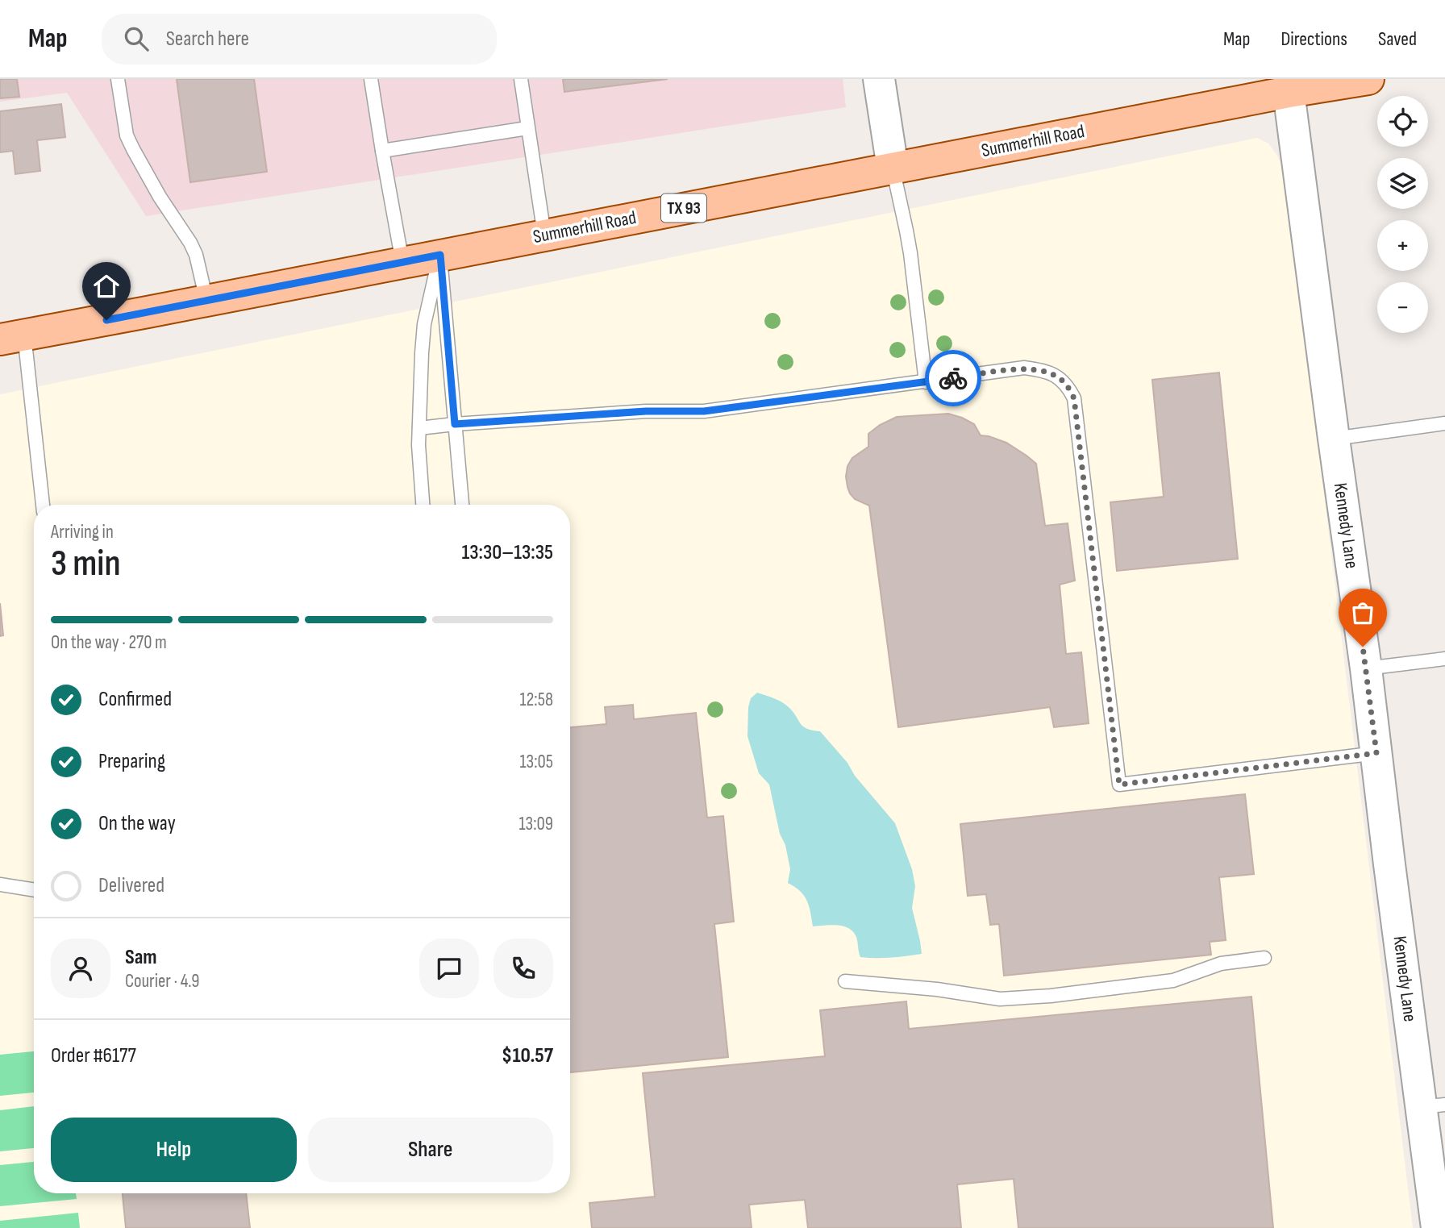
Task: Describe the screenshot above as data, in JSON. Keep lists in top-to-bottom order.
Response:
{
  "streets": {
    "main road": ["Summerhill Road", "TX 93"],
    "street": ["Kennedy Lane"]
  },
  "crossings": [
    ["Summerhill Road", "Kennedy Lane"]
  ],
  "page": {
    "header": "Map",
    "search": "Search here",
    "nav": ["Map", "Directions", "Saved"],
    "map_buttons": ["+", "−"],
    "heading": ["3 min", "Arriving in", "13:30–13:35"],
    "panel": [
      "Sam",
      "Courier · 4.9",
      "Order #6177",
      "$10.57"
    ],
    "bar": "On the way · 270 m",
    "list": [
      ["Confirmed", "12:58"],
      ["Preparing", "13:05"],
      ["On the way", "13:09"],
      "Delivered"
    ],
    "buttons": ["Help", "Share"]
  }
}
